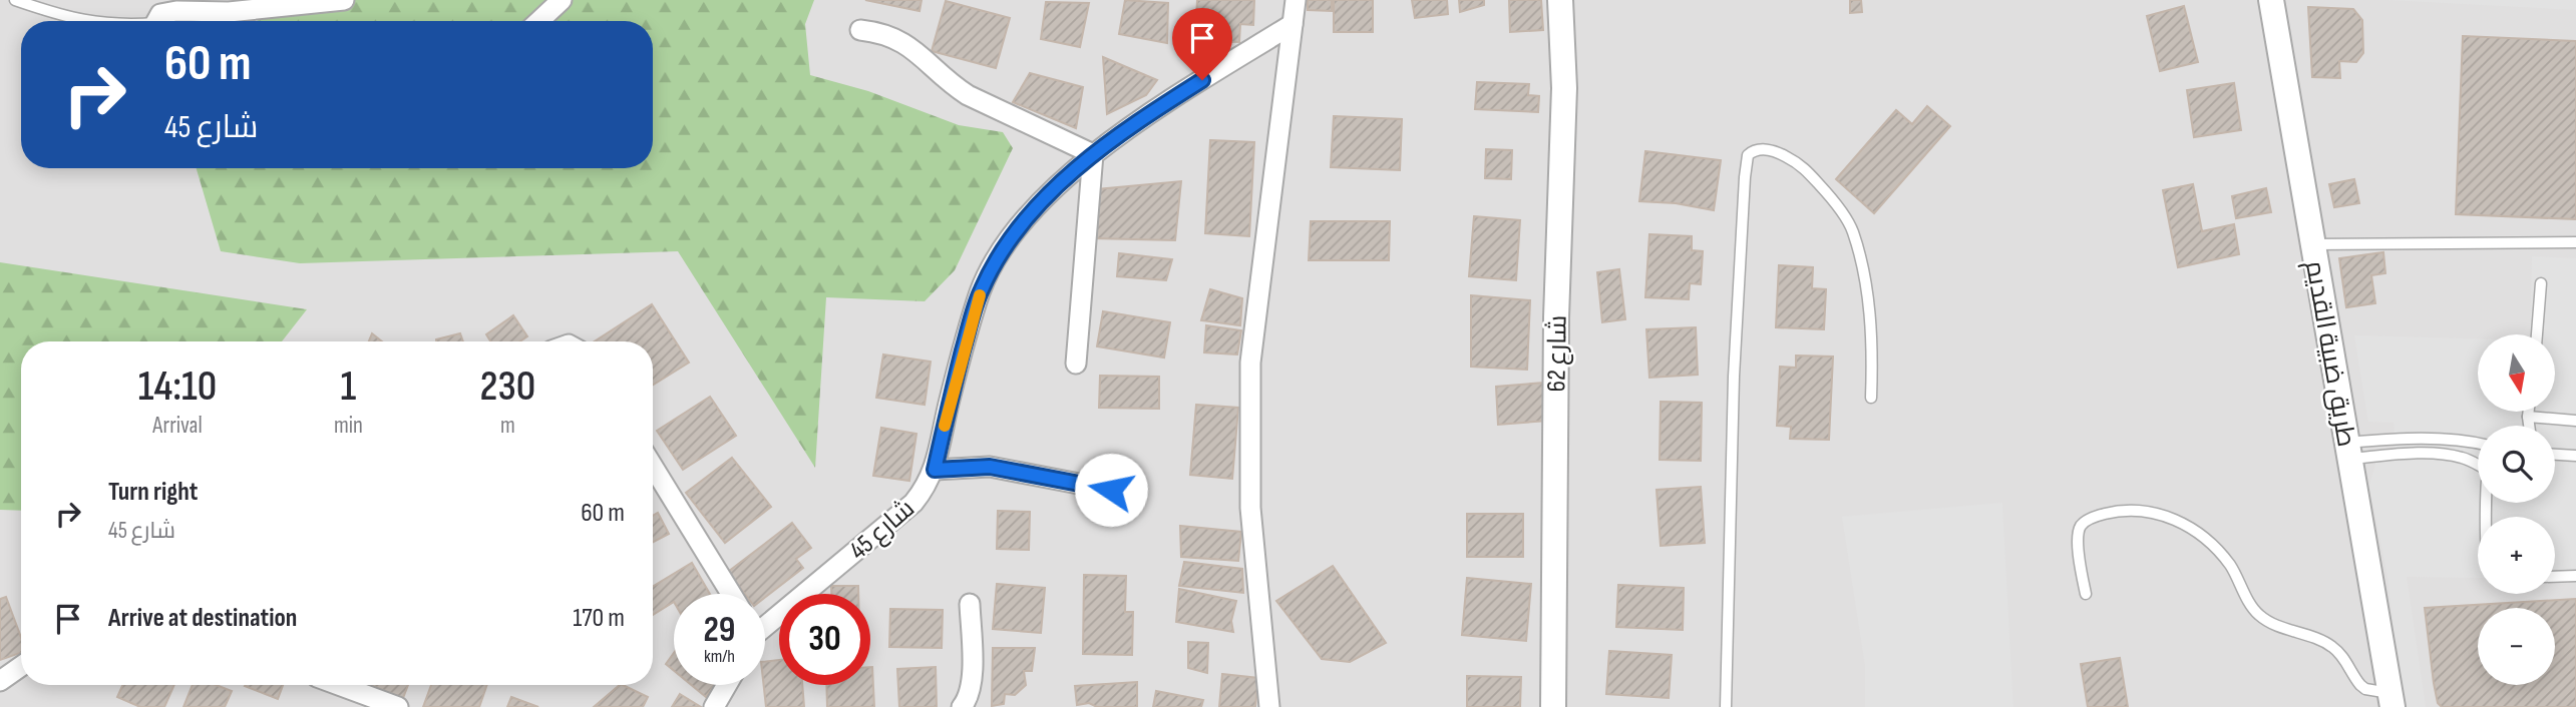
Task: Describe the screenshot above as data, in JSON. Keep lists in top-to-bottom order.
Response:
{
  "streets": {
    "street": ["شارع 62", "طريق ضبية القديم", "شارع 45"]
  },
  "north": "bottom",
  "page": {
    "turn": ["60 m", "شارع 45"],
    "map_buttons": ["+", "−"],
    "eta": [
      "14:10",
      "Arrival",
      "1",
      "min",
      "230",
      "m"
    ],
    "list": [
      {
        "name": "Turn right",
        "note": "شارع 45",
        "value": "60 m"
      },
      {
        "name": "Arrive at destination",
        "value": "170 m"
      }
    ],
    "speed": "29 km/h",
    "limit": "30"
  }
}
